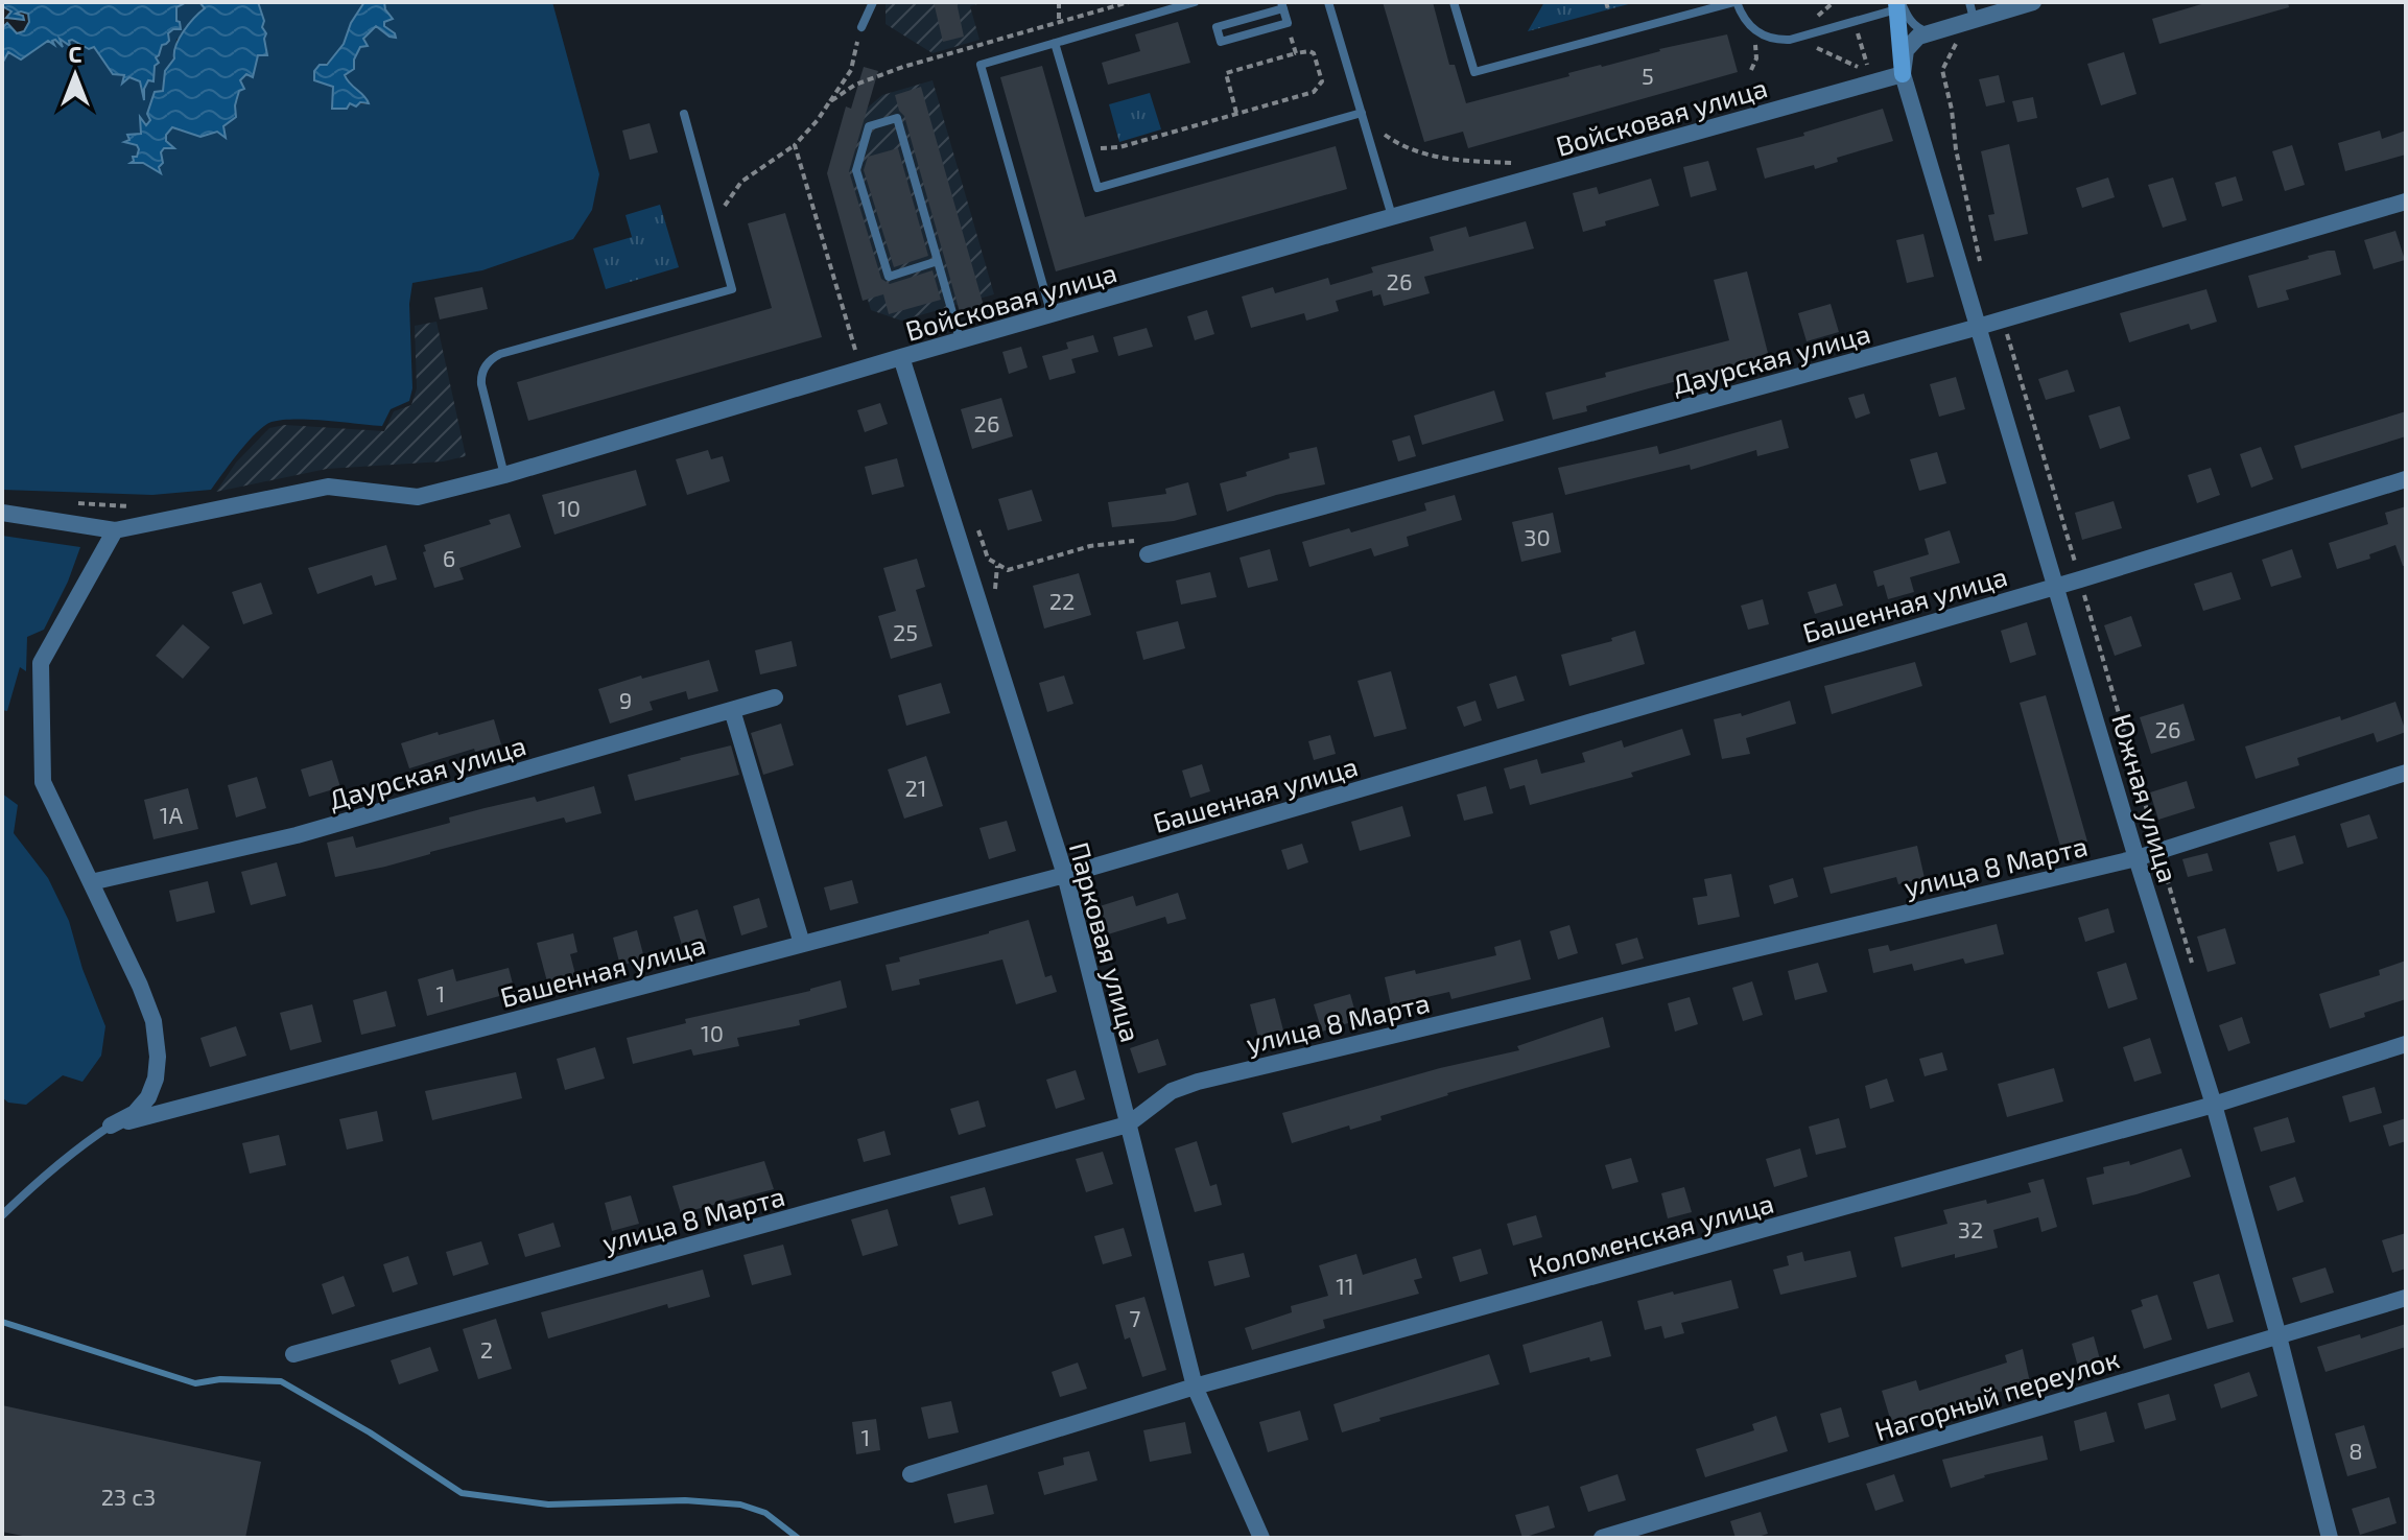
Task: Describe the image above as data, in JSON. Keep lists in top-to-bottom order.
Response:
{
  "streets": {
    "street": [
      "Войсковая улица",
      "Даурская улица",
      "Башенная улица",
      "Южная улица",
      "улица 8 Марта",
      "Парковая улица",
      "Коломенская улица",
      "Нагорный переулок"
    ]
  },
  "crossings": [
    ["Войсковая улица", "Южная улица"],
    ["Войсковая улица", "Парковая улица"],
    ["Даурская улица", "Южная улица"],
    ["Башенная улица", "Южная улица"],
    ["Башенная улица", "Парковая улица"],
    ["Южная улица", "улица 8 Марта"],
    ["Южная улица", "Коломенская улица"],
    ["Южная улица", "Нагорный переулок"],
    ["улица 8 Марта", "Парковая улица"],
    ["Парковая улица", "Коломенская улица"]
  ],
  "house_numbers": [
    "5",
    "26",
    "26",
    "10",
    "30",
    "6",
    "22",
    "25",
    "9",
    "26",
    "21",
    "1А",
    "1",
    "10",
    "32",
    "11",
    "7",
    "2",
    "1",
    "8",
    "23 с3"
  ],
  "north": "top"
}
